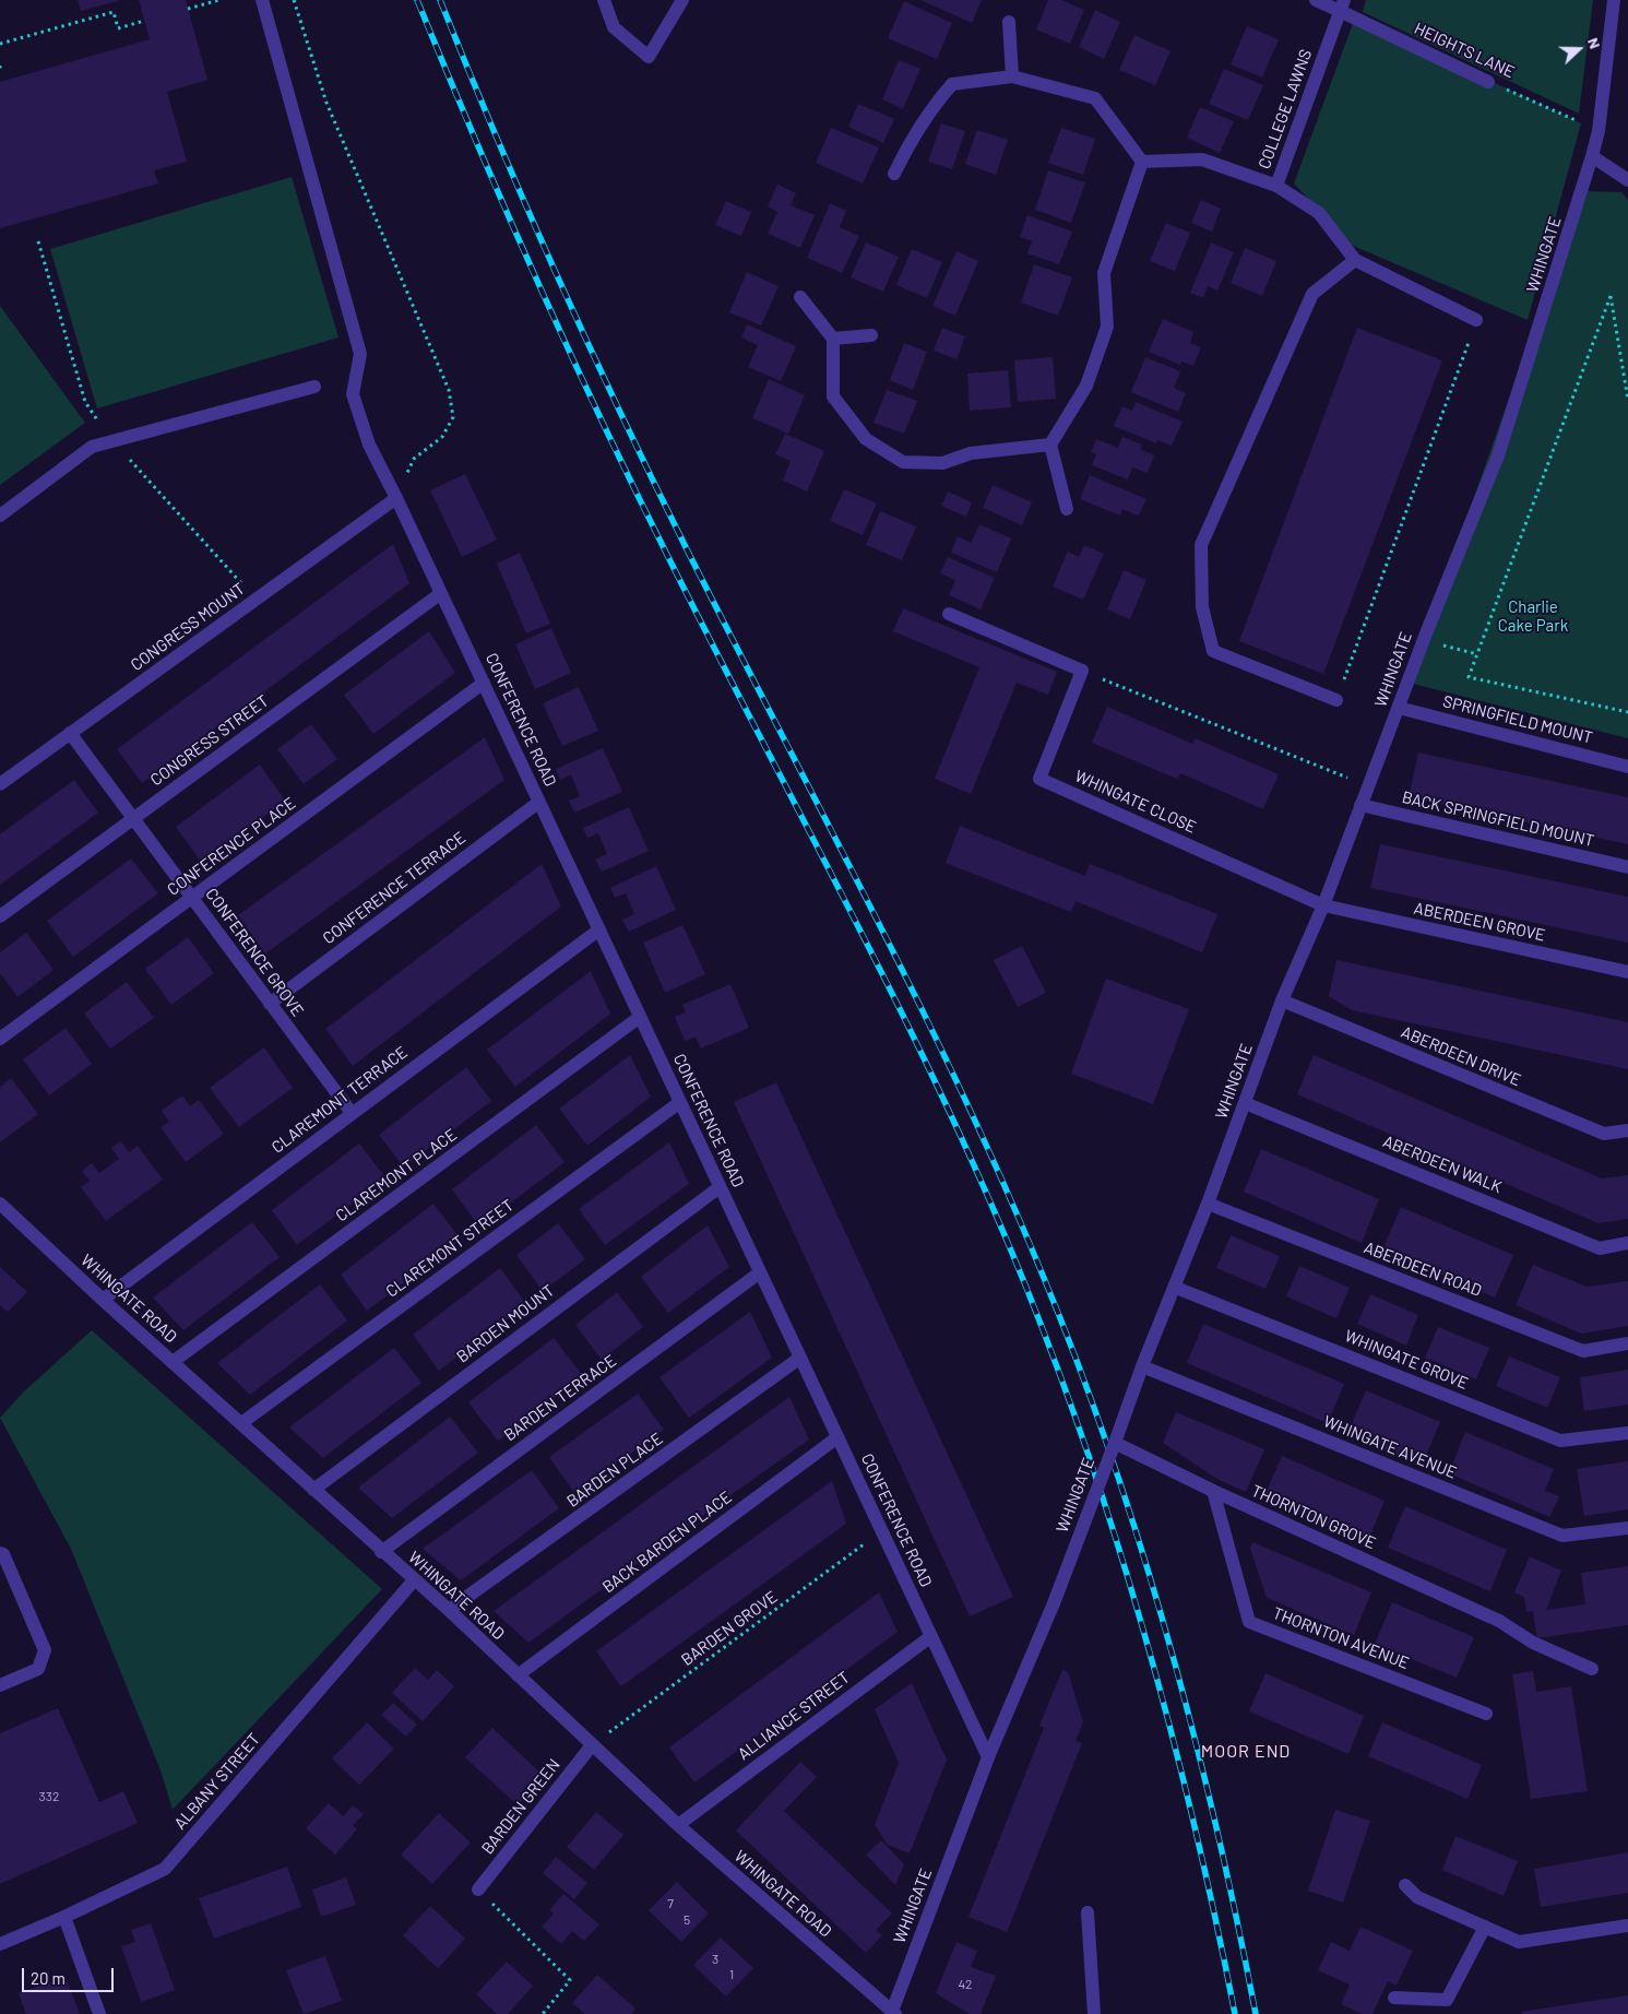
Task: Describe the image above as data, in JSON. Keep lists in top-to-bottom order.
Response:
{
  "streets": {
    "street": [
      "HEIGHTS LANE",
      "COLLEGE LAWNS",
      "WHINGATE",
      "CONGRESS MOUNT",
      "CONFERENCE ROAD",
      "SPRINGFIELD MOUNT",
      "CONGRESS STREET",
      "WHINGATE CLOSE",
      "BACK SPRINGFIELD MOUNT",
      "CONFERENCE PLACE",
      "CONFERENCE TERRACE",
      "ABERDEEN GROVE",
      "CONFERENCE GROVE",
      "ABERDEEN DRIVE",
      "CLAREMONT TERRACE",
      "ABERDEEN WALK",
      "CLAREMONT PLACE",
      "CLAREMONT STREET",
      "ABERDEEN ROAD",
      "WHINGATE ROAD",
      "BARDEN MOUNT",
      "WHINGATE GROVE",
      "BARDEN TERRACE",
      "WHINGATE AVENUE",
      "BARDEN PLACE",
      "THORNTON GROVE",
      "BACK BARDEN PLACE",
      "THORNTON AVENUE",
      "ALLIANCE STREET",
      "ALBANY STREET",
      "BARDEN GREEN"
    ],
    "path": ["BARDEN GROVE"]
  },
  "crossings": [
    ["HEIGHTS LANE", "COLLEGE LAWNS"],
    ["HEIGHTS LANE", "WHINGATE"],
    ["WHINGATE", "CONFERENCE ROAD"],
    ["WHINGATE", "SPRINGFIELD MOUNT"],
    ["WHINGATE", "WHINGATE CLOSE"],
    ["WHINGATE", "BACK SPRINGFIELD MOUNT"],
    ["WHINGATE", "ABERDEEN GROVE"],
    ["WHINGATE", "ABERDEEN DRIVE"],
    ["WHINGATE", "ABERDEEN WALK"],
    ["WHINGATE", "ABERDEEN ROAD"],
    ["WHINGATE", "WHINGATE ROAD"],
    ["WHINGATE", "WHINGATE GROVE"],
    ["WHINGATE", "WHINGATE AVENUE"],
    ["WHINGATE", "THORNTON GROVE"],
    ["CONGRESS MOUNT", "CONFERENCE ROAD"],
    ["CONGRESS MOUNT", "CONFERENCE GROVE"],
    ["CONFERENCE ROAD", "CONGRESS STREET"],
    ["CONFERENCE ROAD", "CONFERENCE PLACE"],
    ["CONFERENCE ROAD", "CONFERENCE TERRACE"],
    ["CONFERENCE ROAD", "CLAREMONT TERRACE"],
    ["CONFERENCE ROAD", "CLAREMONT PLACE"],
    ["CONFERENCE ROAD", "CLAREMONT STREET"],
    ["CONFERENCE ROAD", "BARDEN MOUNT"],
    ["CONFERENCE ROAD", "BARDEN TERRACE"],
    ["CONFERENCE ROAD", "BARDEN PLACE"],
    ["CONFERENCE ROAD", "BACK BARDEN PLACE"],
    ["CONFERENCE ROAD", "BARDEN GROVE"],
    ["CONFERENCE ROAD", "ALLIANCE STREET"],
    ["CONGRESS STREET", "CONFERENCE GROVE"],
    ["WHINGATE CLOSE", "ABERDEEN GROVE"],
    ["CONFERENCE PLACE", "CONFERENCE GROVE"],
    ["CONFERENCE TERRACE", "CONFERENCE GROVE"],
    ["CONFERENCE GROVE", "CLAREMONT TERRACE"],
    ["CLAREMONT TERRACE", "WHINGATE ROAD"],
    ["CLAREMONT PLACE", "WHINGATE ROAD"],
    ["CLAREMONT STREET", "WHINGATE ROAD"],
    ["WHINGATE ROAD", "BARDEN MOUNT"],
    ["WHINGATE ROAD", "BARDEN TERRACE"],
    ["WHINGATE ROAD", "BARDEN PLACE"],
    ["WHINGATE ROAD", "BACK BARDEN PLACE"],
    ["WHINGATE ROAD", "BARDEN GROVE"],
    ["WHINGATE ROAD", "ALLIANCE STREET"],
    ["WHINGATE ROAD", "ALBANY STREET"],
    ["WHINGATE ROAD", "BARDEN GREEN"],
    ["THORNTON GROVE", "THORNTON AVENUE"],
    ["BARDEN GROVE", "BARDEN GREEN"]
  ],
  "districts": ["MOOR END"],
  "parks": ["Charlie Cake Park"],
  "house_numbers": [
    "332",
    "7",
    "5",
    "3",
    "1",
    "42"
  ],
  "scale_bar": "20 m",
  "north": "right"
}
